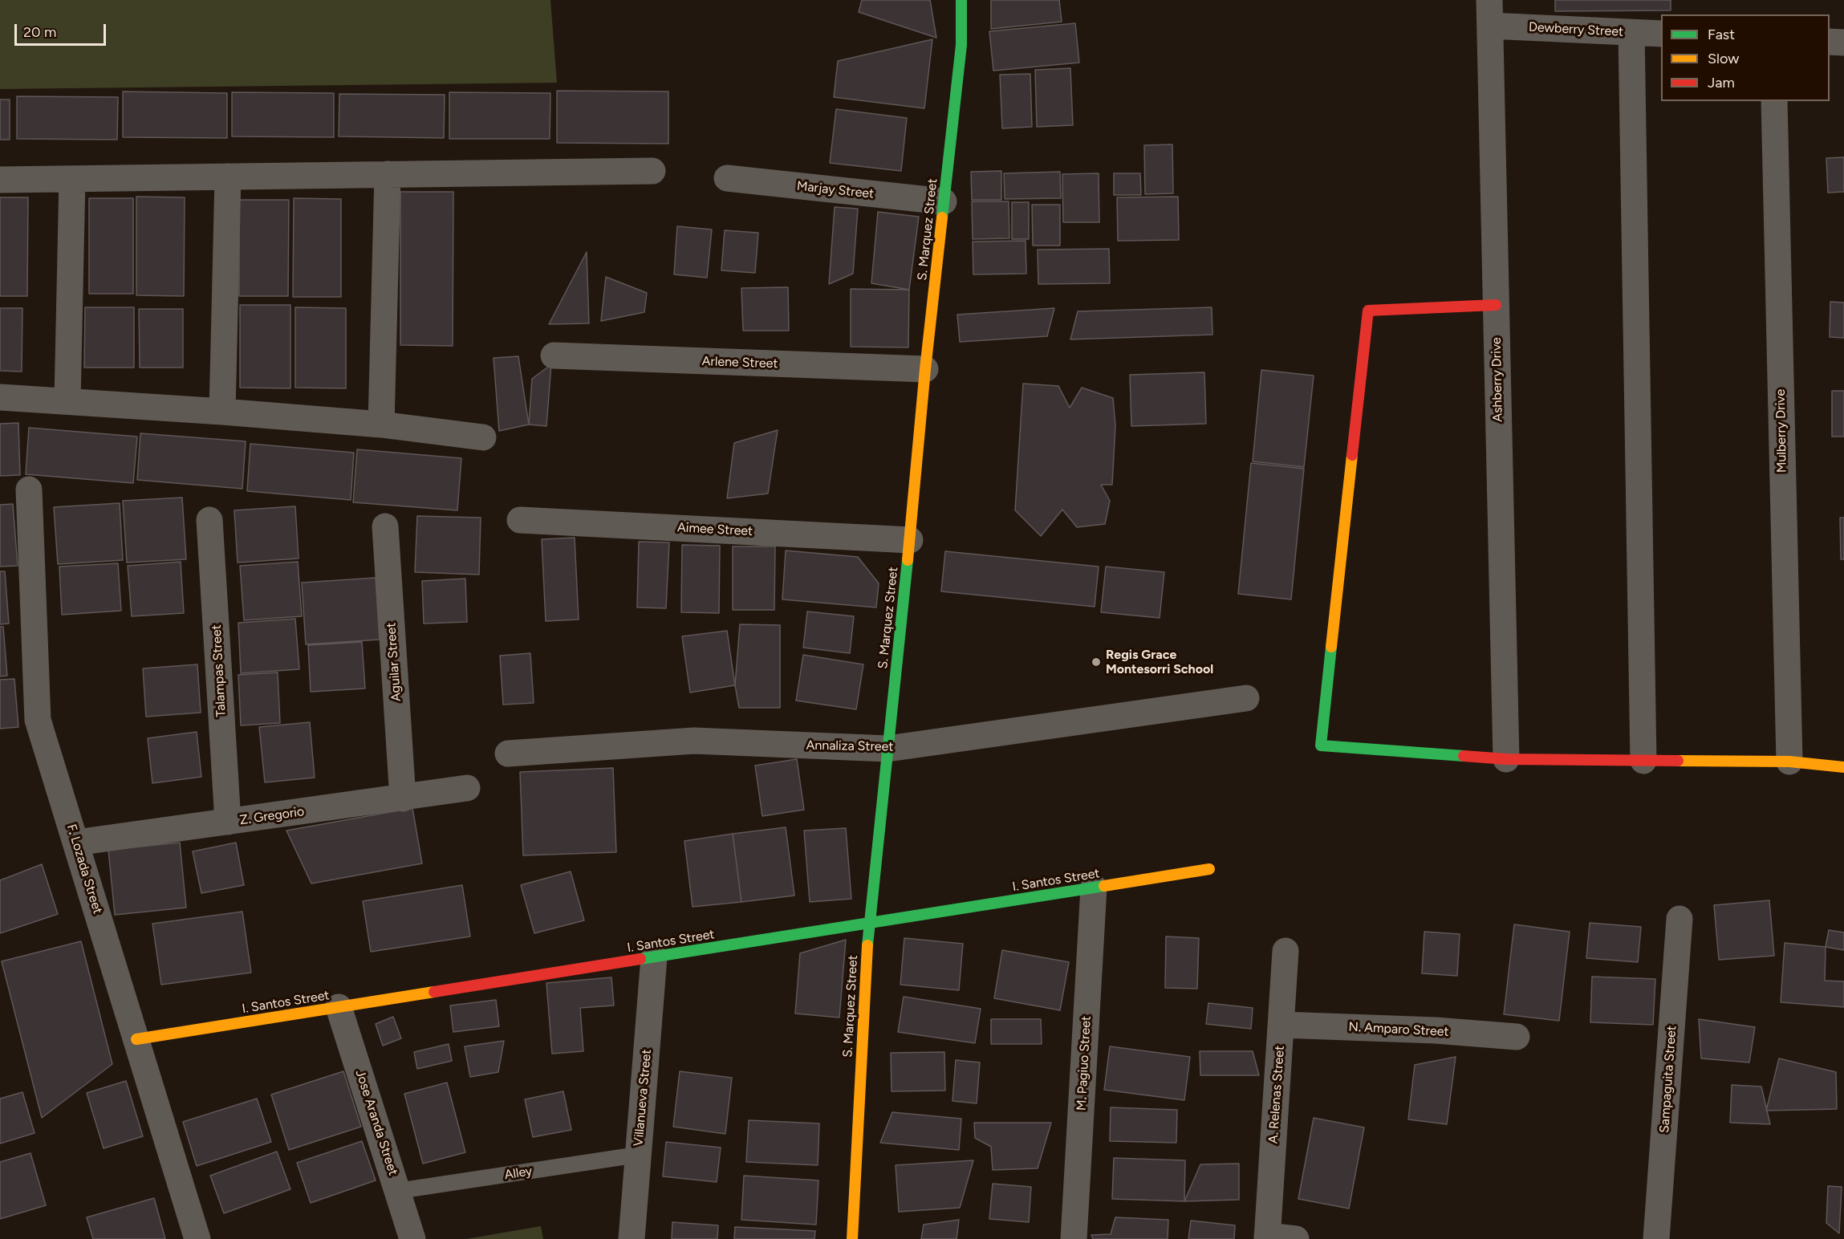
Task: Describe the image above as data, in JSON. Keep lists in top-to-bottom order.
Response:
{
  "streets": {
    "street": [
      "Dewberry Street",
      "Marjay Street",
      "S. Marquez Street",
      "Arlene Street",
      "Ashberry Drive",
      "Mulberry Drive",
      "Aimee Street",
      "Aguilar Street",
      "Talampas Street",
      "Annaliza Street",
      "Z. Gregorio",
      "F. Lozada Street",
      "I. Santos Street",
      "N. Amparo Street",
      "M. Pagiuo Street",
      "Sampaguita Street",
      "A. Relenas Street",
      "Villanueva Street",
      "Jose Aranda Street"
    ],
    "lane": ["Alley"]
  },
  "crossings": [
    ["Dewberry Street", "Ashberry Drive"],
    ["Marjay Street", "S. Marquez Street"],
    ["S. Marquez Street", "Arlene Street"],
    ["S. Marquez Street", "Aimee Street"],
    ["S. Marquez Street", "Annaliza Street"],
    ["S. Marquez Street", "I. Santos Street"],
    ["Aguilar Street", "Z. Gregorio"],
    ["Talampas Street", "Z. Gregorio"],
    ["Z. Gregorio", "F. Lozada Street"],
    ["F. Lozada Street", "I. Santos Street"],
    ["I. Santos Street", "M. Pagiuo Street"],
    ["I. Santos Street", "Villanueva Street"],
    ["I. Santos Street", "Jose Aranda Street"],
    ["N. Amparo Street", "A. Relenas Street"],
    ["Villanueva Street", "Alley"],
    ["Jose Aranda Street", "Alley"]
  ],
  "places": ["Regis Grace Montesorri School"],
  "legend": ["Fast", "Slow", "Jam"],
  "scale_bar": "20 m"
}
